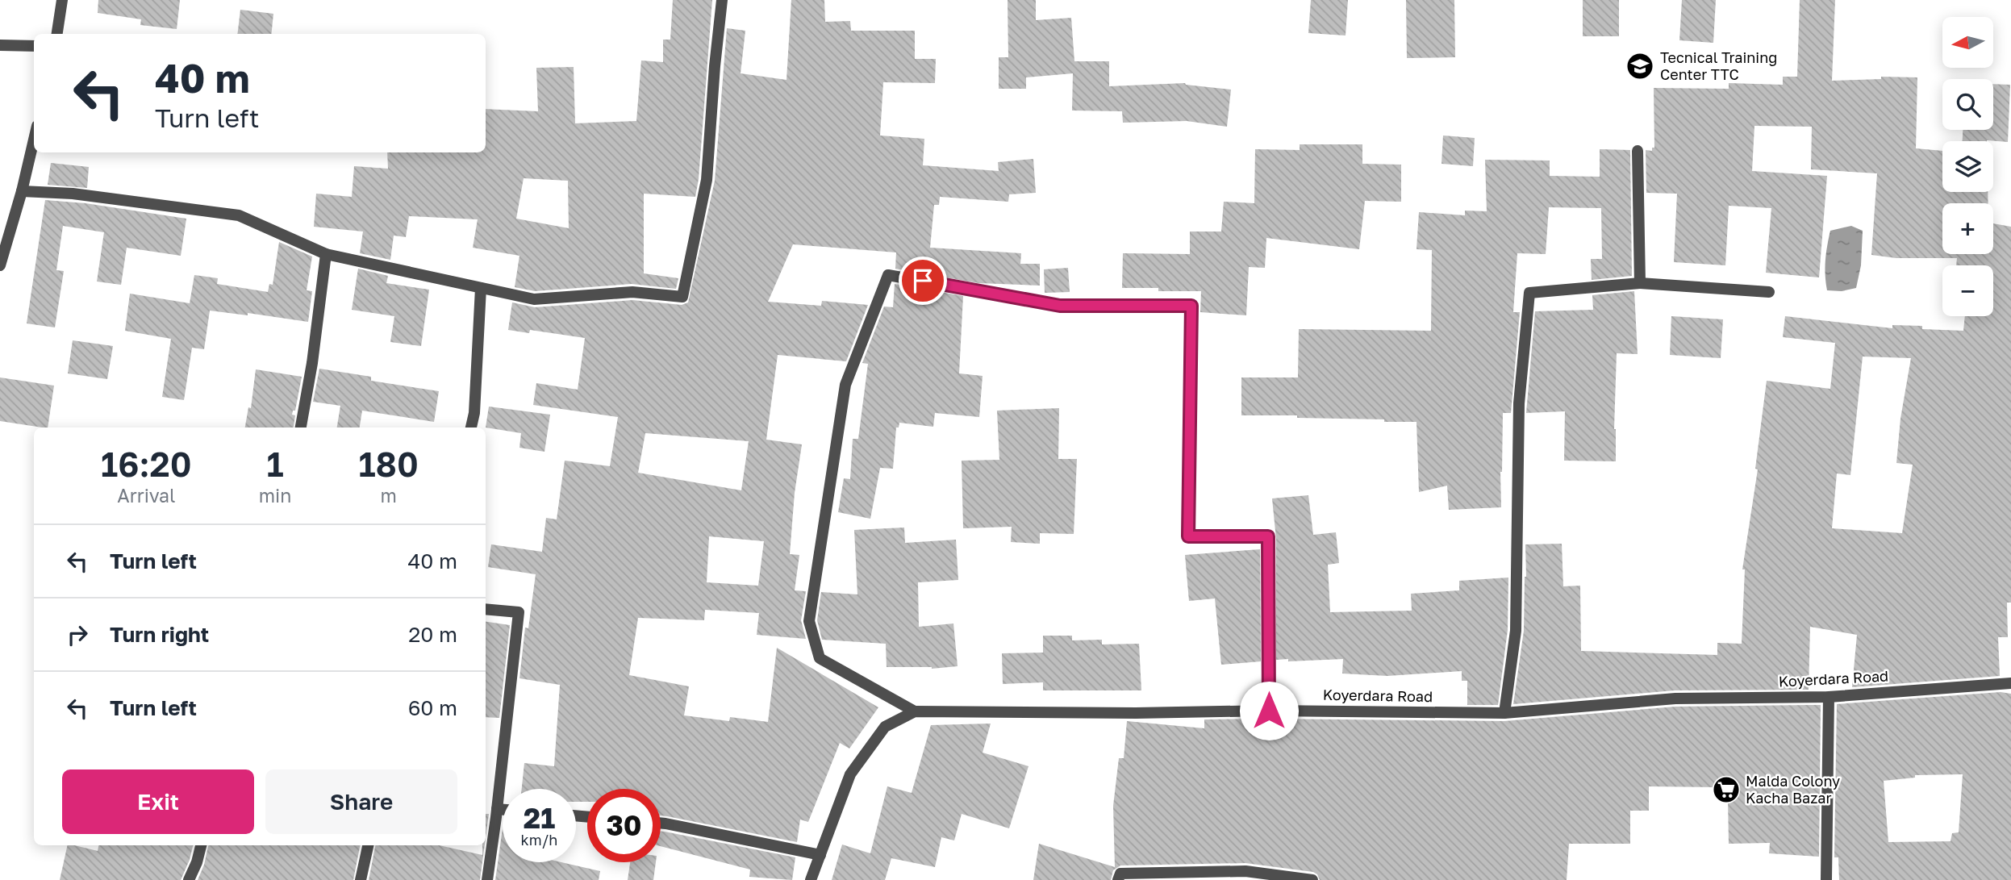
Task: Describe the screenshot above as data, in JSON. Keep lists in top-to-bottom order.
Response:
{
  "streets": {
    "street": ["Koyerdara Road"]
  },
  "places": {
    "school or university": ["Tecnical Training Center TTC"],
    "supermarket": ["Malda Colony Kacha Bazar"]
  },
  "north": "left",
  "page": {
    "map_buttons": ["+", "−"],
    "turn": ["40 m", "Turn left"],
    "eta": [
      "16:20",
      "Arrival",
      "1",
      "min",
      "180",
      "m"
    ],
    "list": [
      {
        "name": "Turn left",
        "value": "40 m"
      },
      {
        "name": "Turn right",
        "value": "20 m"
      },
      {
        "name": "Turn left",
        "value": "60 m"
      }
    ],
    "buttons": ["Exit", "Share"],
    "speed": "21 km/h",
    "limit": "30"
  }
}
